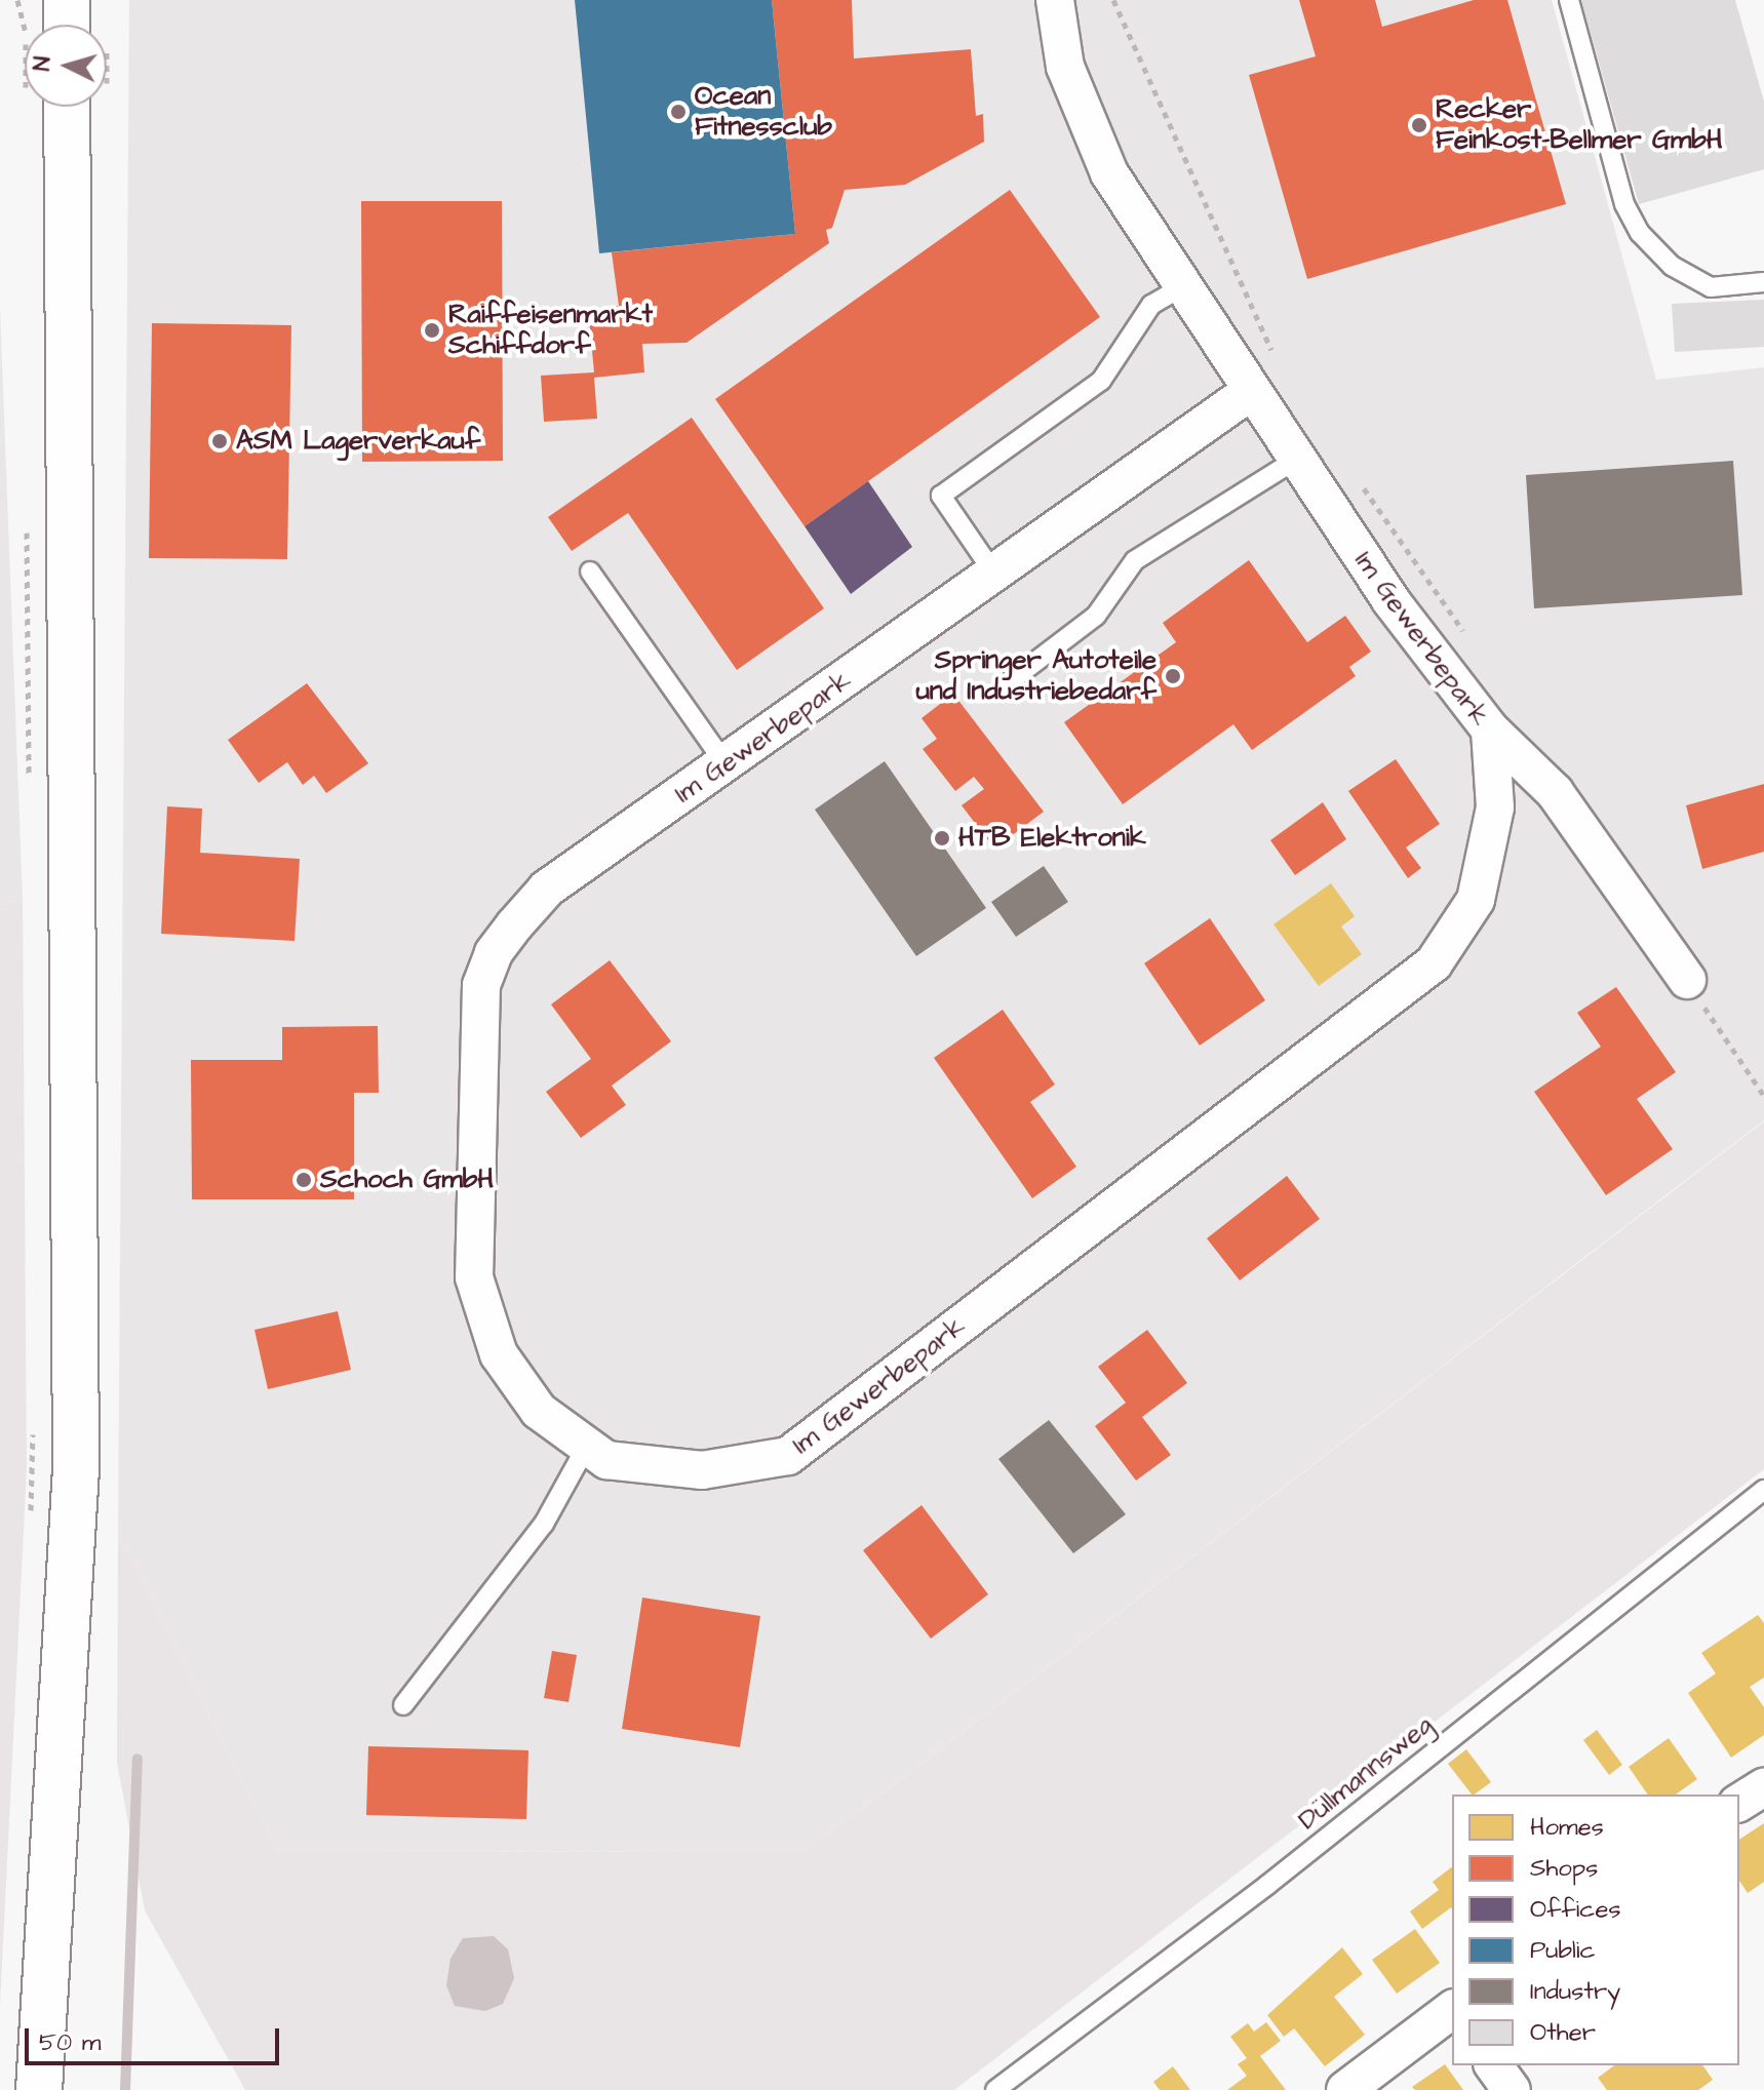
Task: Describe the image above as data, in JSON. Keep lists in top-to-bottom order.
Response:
{
  "streets": {
    "street": ["Im Gewerbepark"],
    "lane": ["Düllmannsweg"]
  },
  "places": [
    "Ocean Fitnessclub",
    "Recker Feinkost-Bellmer GmbH",
    "Raiffeisenmarkt Schiffdorf",
    "ASM Lagerverkauf",
    "Springer Autoteile und Industriebedarf",
    "HTB Elektronik",
    "Schoch GmbH"
  ],
  "legend": [
    "Homes",
    "Shops",
    "Offices",
    "Public",
    "Industry",
    "Other"
  ],
  "scale_bar": "50 m",
  "north": "left"
}
